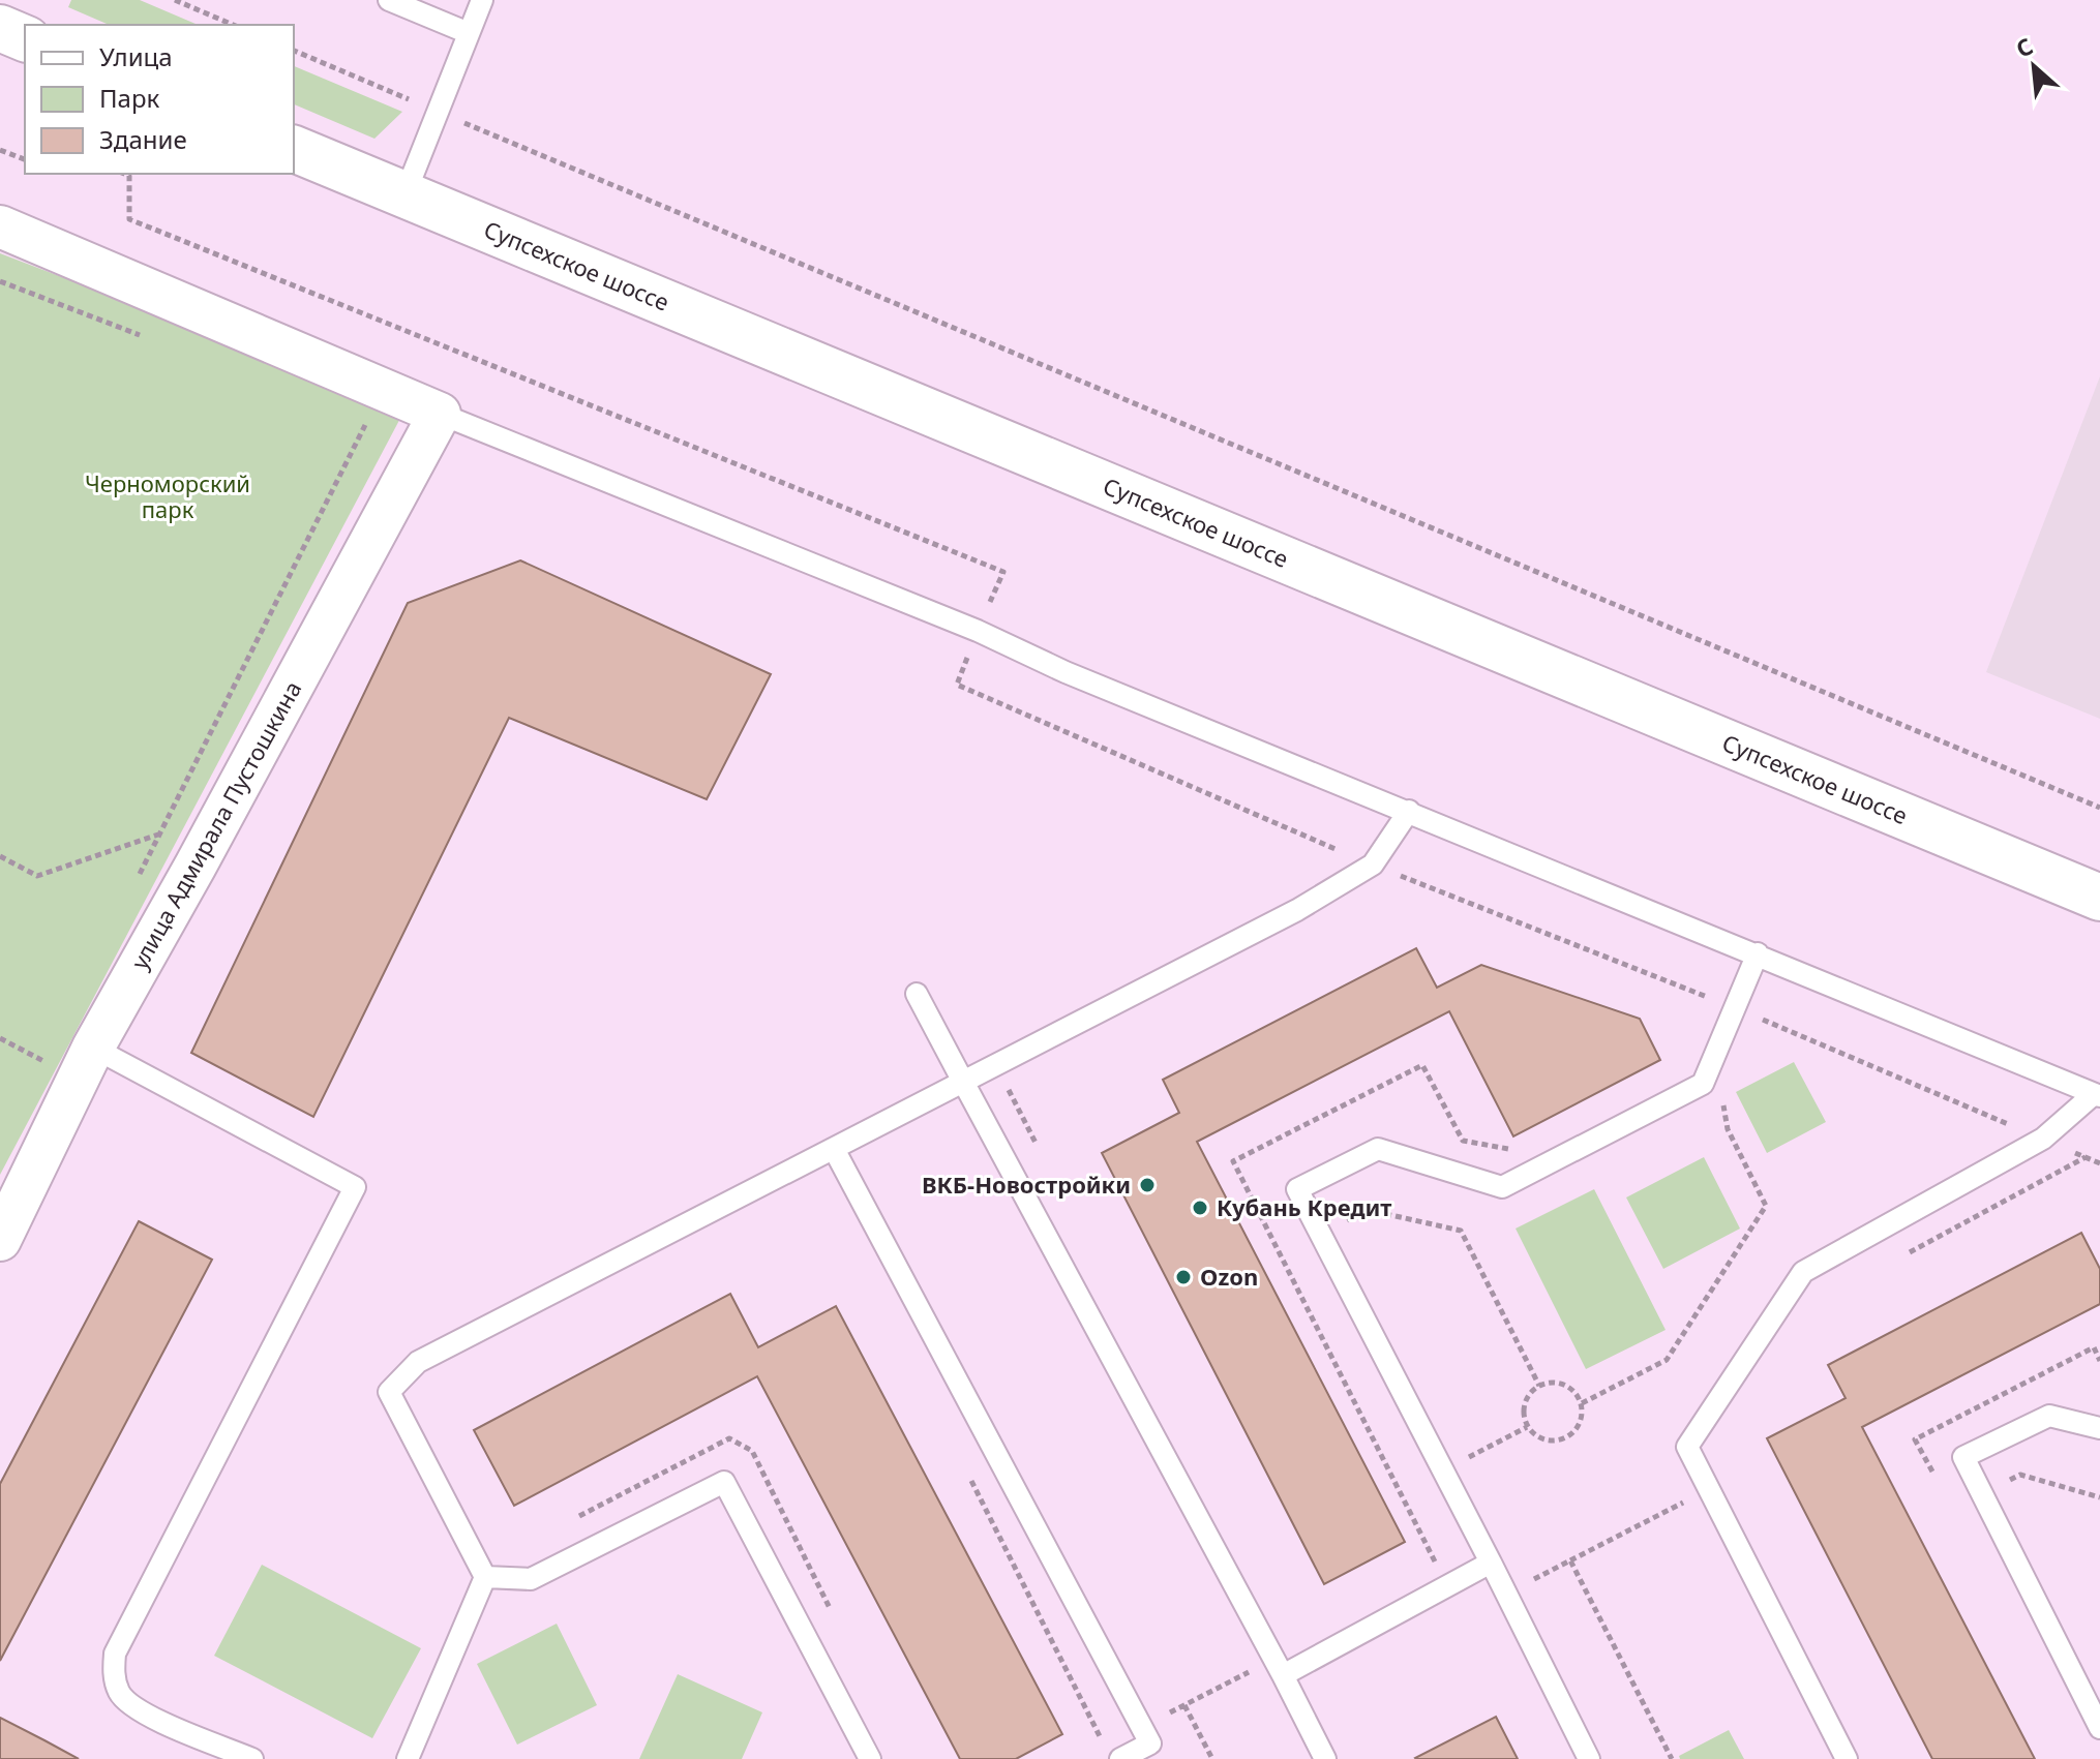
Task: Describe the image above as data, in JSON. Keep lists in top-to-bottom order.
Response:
{
  "streets": {
    "main road": ["Супсехское шоссе"],
    "street": ["улица Адмирала Пустошкина"]
  },
  "parks": ["Черноморский парк"],
  "places": ["ВКБ-Новостройки", "Кубань Кредит", "Ozon"],
  "legend": ["Улица", "Парк", "Здание"],
  "north": "top left"
}
